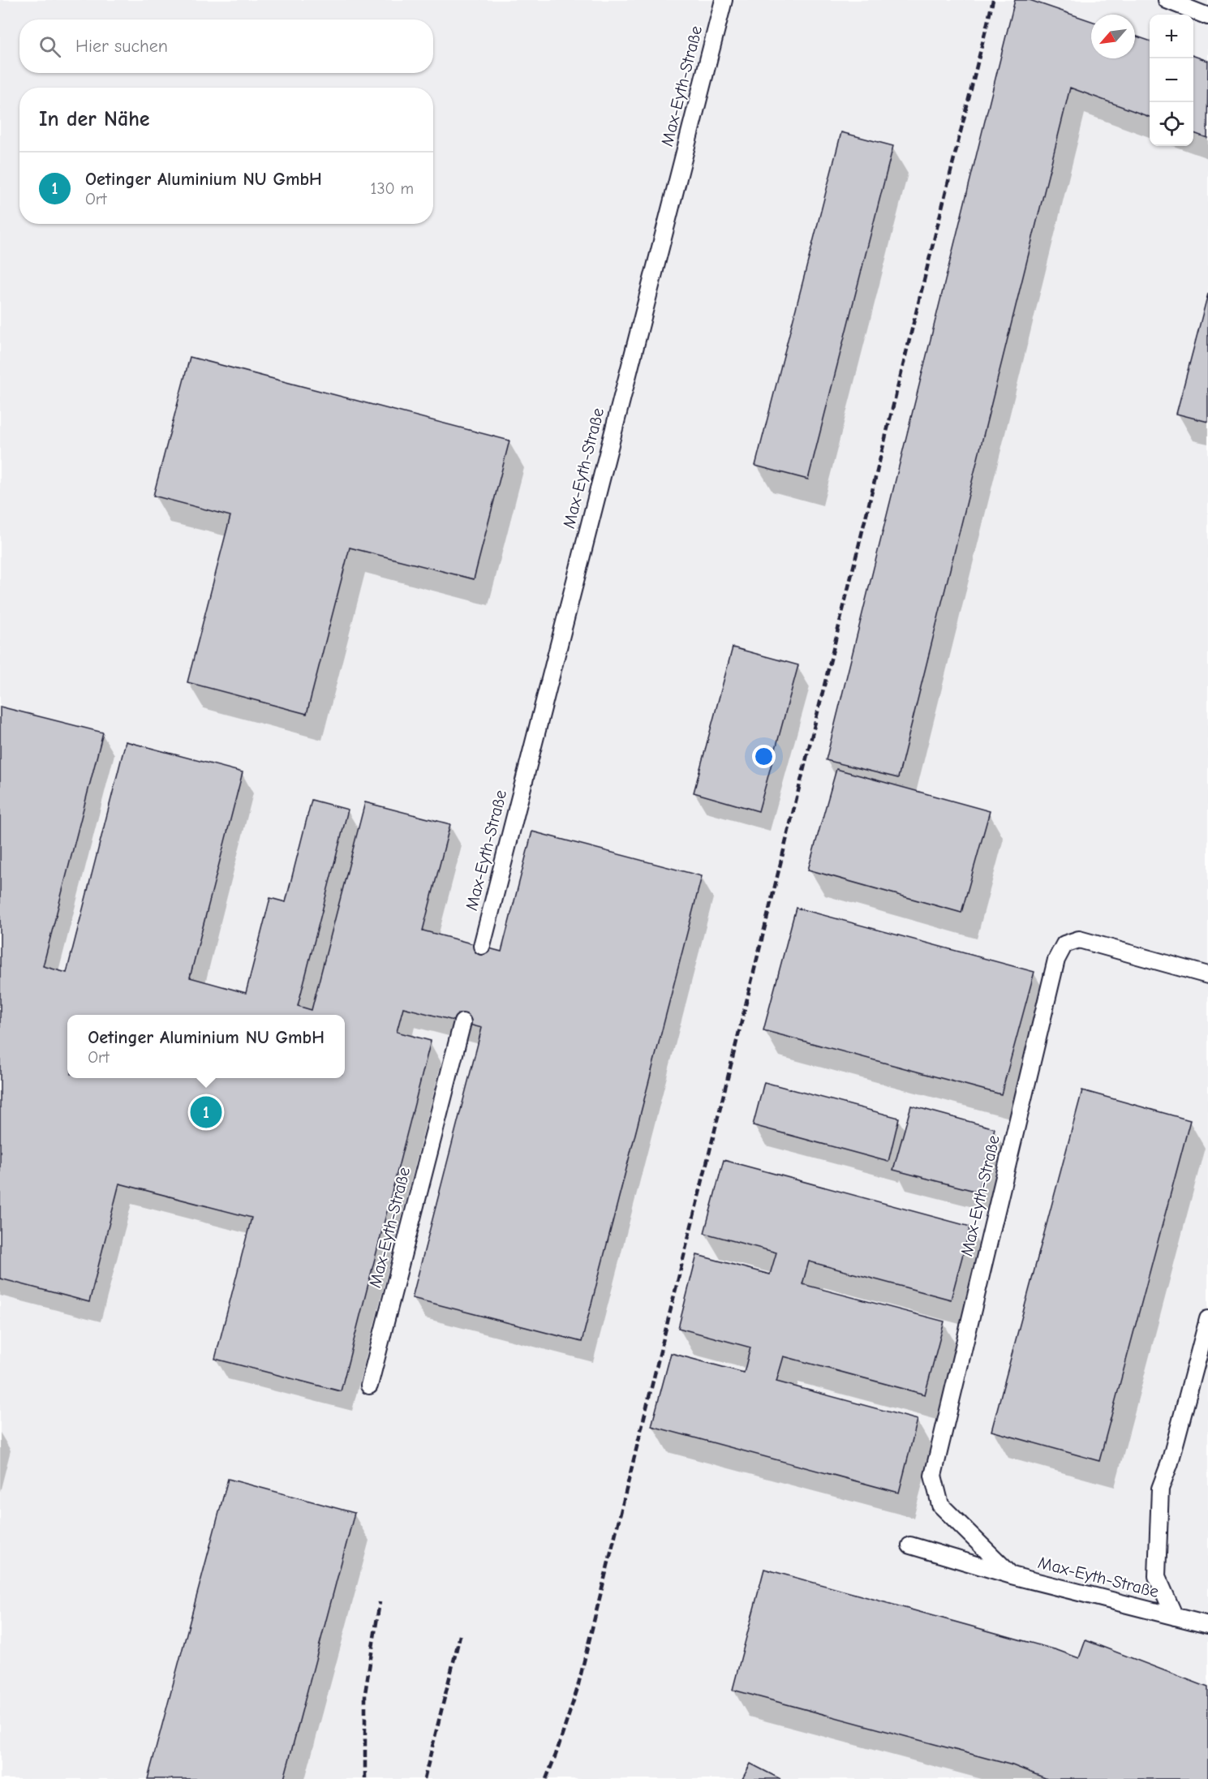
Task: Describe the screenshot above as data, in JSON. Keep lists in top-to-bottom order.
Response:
{
  "streets": {
    "lane": ["Max-Eyth-Straße"]
  },
  "north": "bottom left",
  "page": {
    "map_buttons": ["+", "−"],
    "search": "Hier suchen",
    "heading": "In der Nähe",
    "list": [
      {
        "mark": "1",
        "name": "Oetinger Aluminium NU GmbH",
        "note": "Ort",
        "value": "130 m"
      }
    ],
    "popup": ["Oetinger Aluminium NU GmbH", "Ort"],
    "pins": "1"
  }
}
